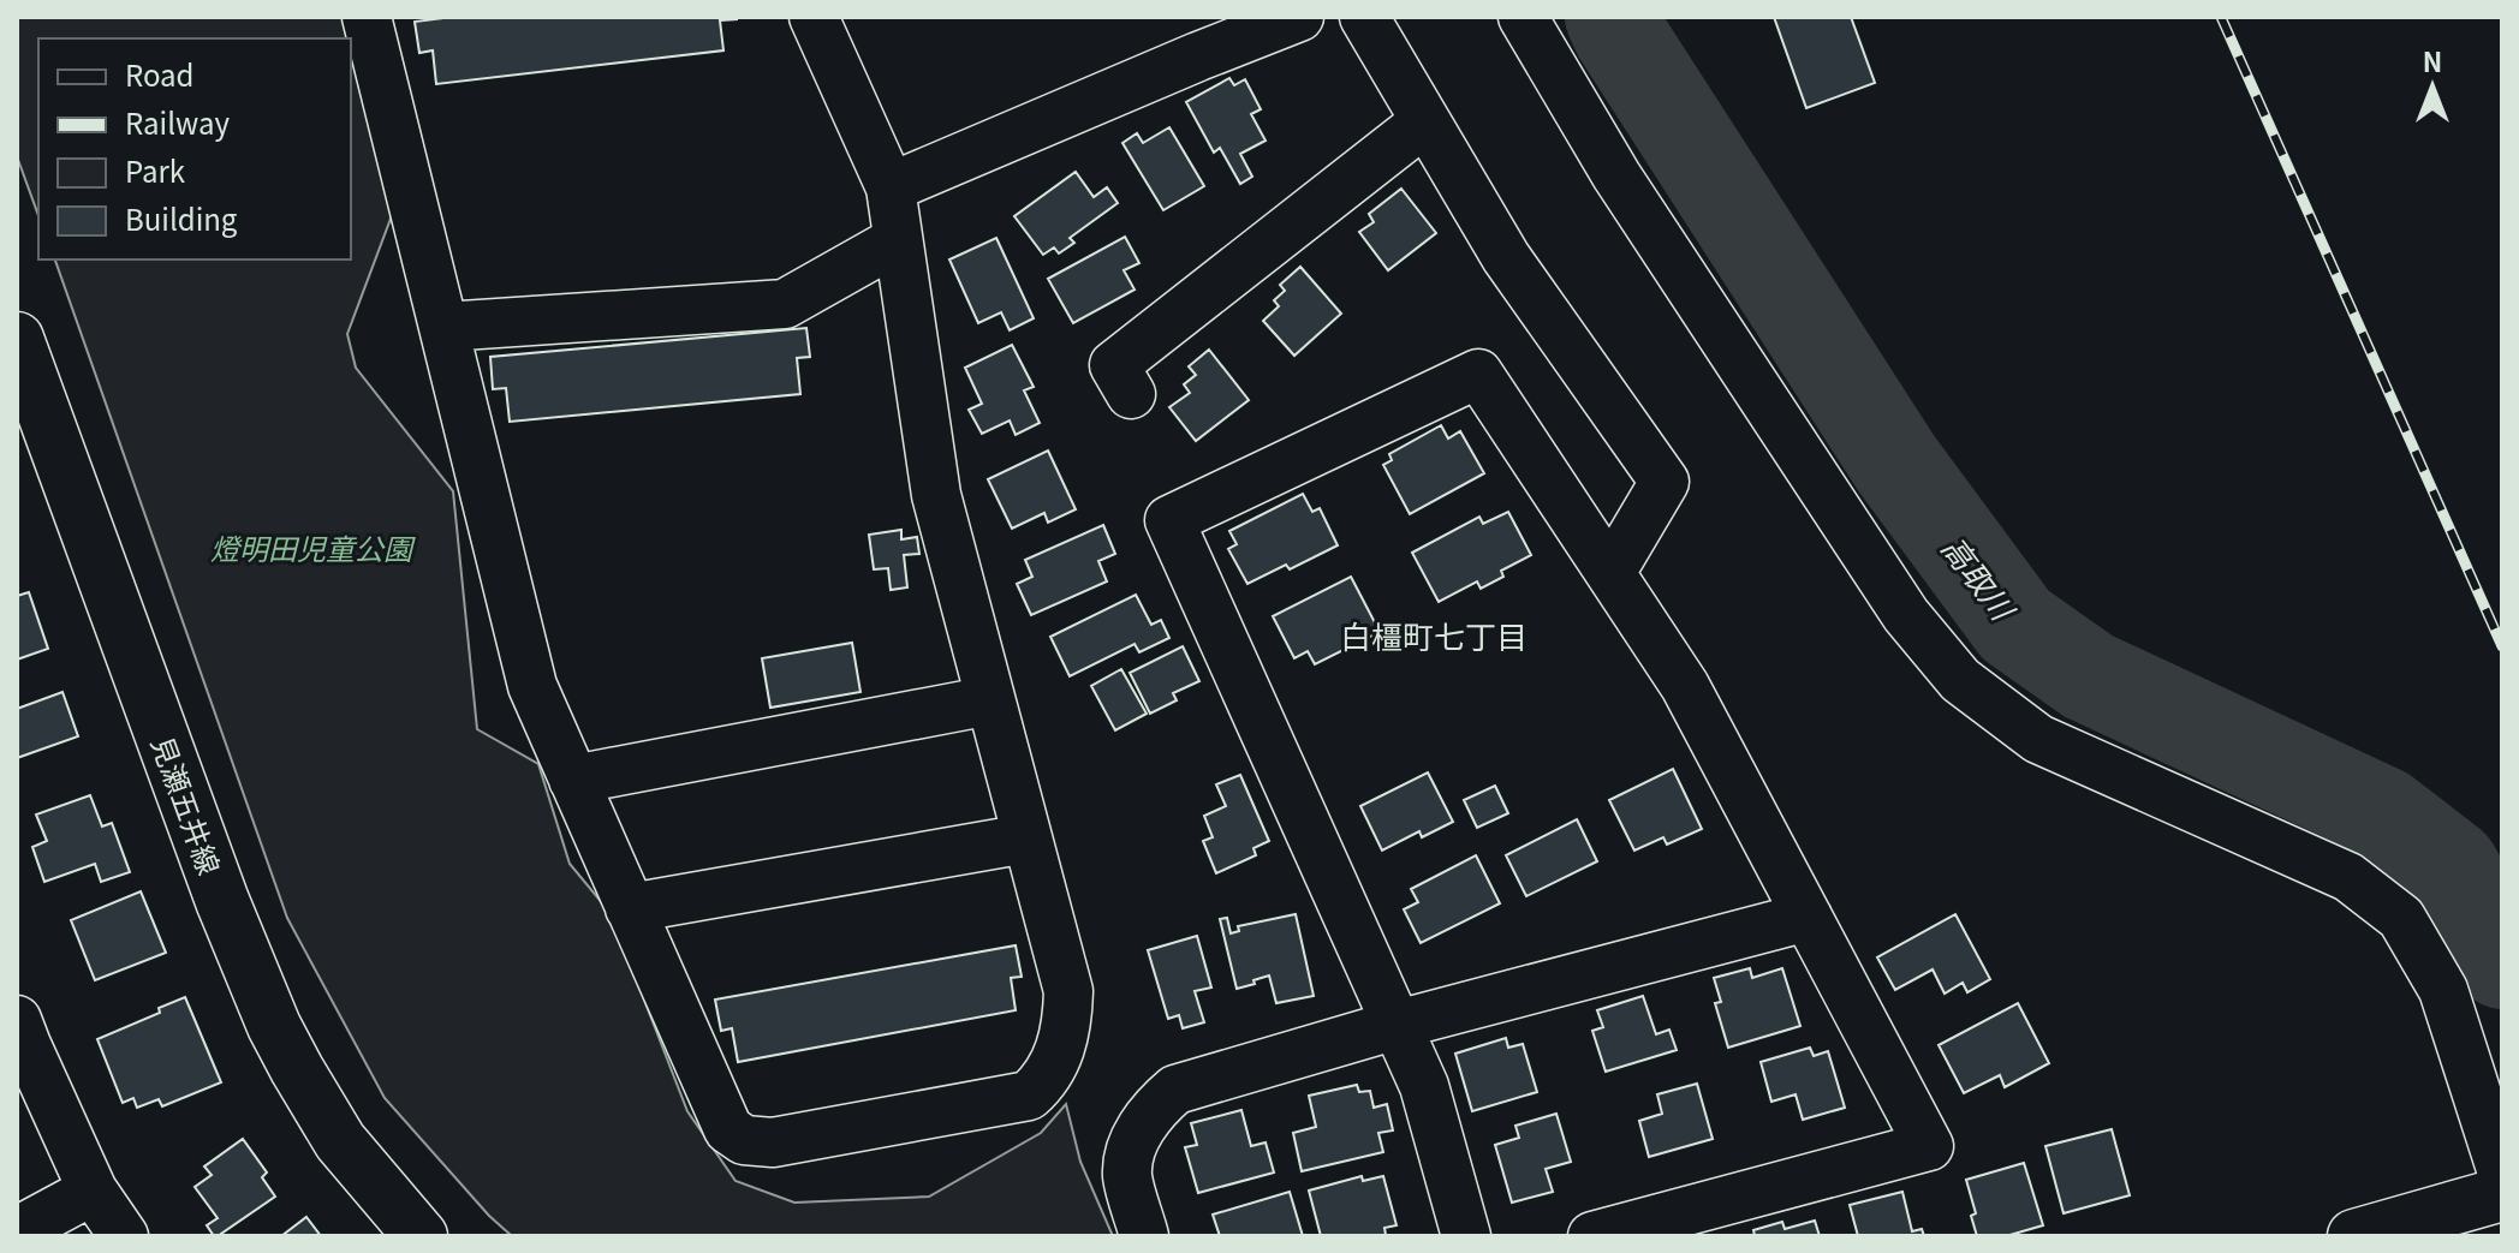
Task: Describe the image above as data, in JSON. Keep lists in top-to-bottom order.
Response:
{
  "streets": {
    "main road": ["見瀬五井線"]
  },
  "districts": ["白橿町七丁目"],
  "water": ["高取川"],
  "parks": ["燈明田児童公園"],
  "legend": [
    "Road",
    "Railway",
    "Park",
    "Building"
  ],
  "north": "top"
}
